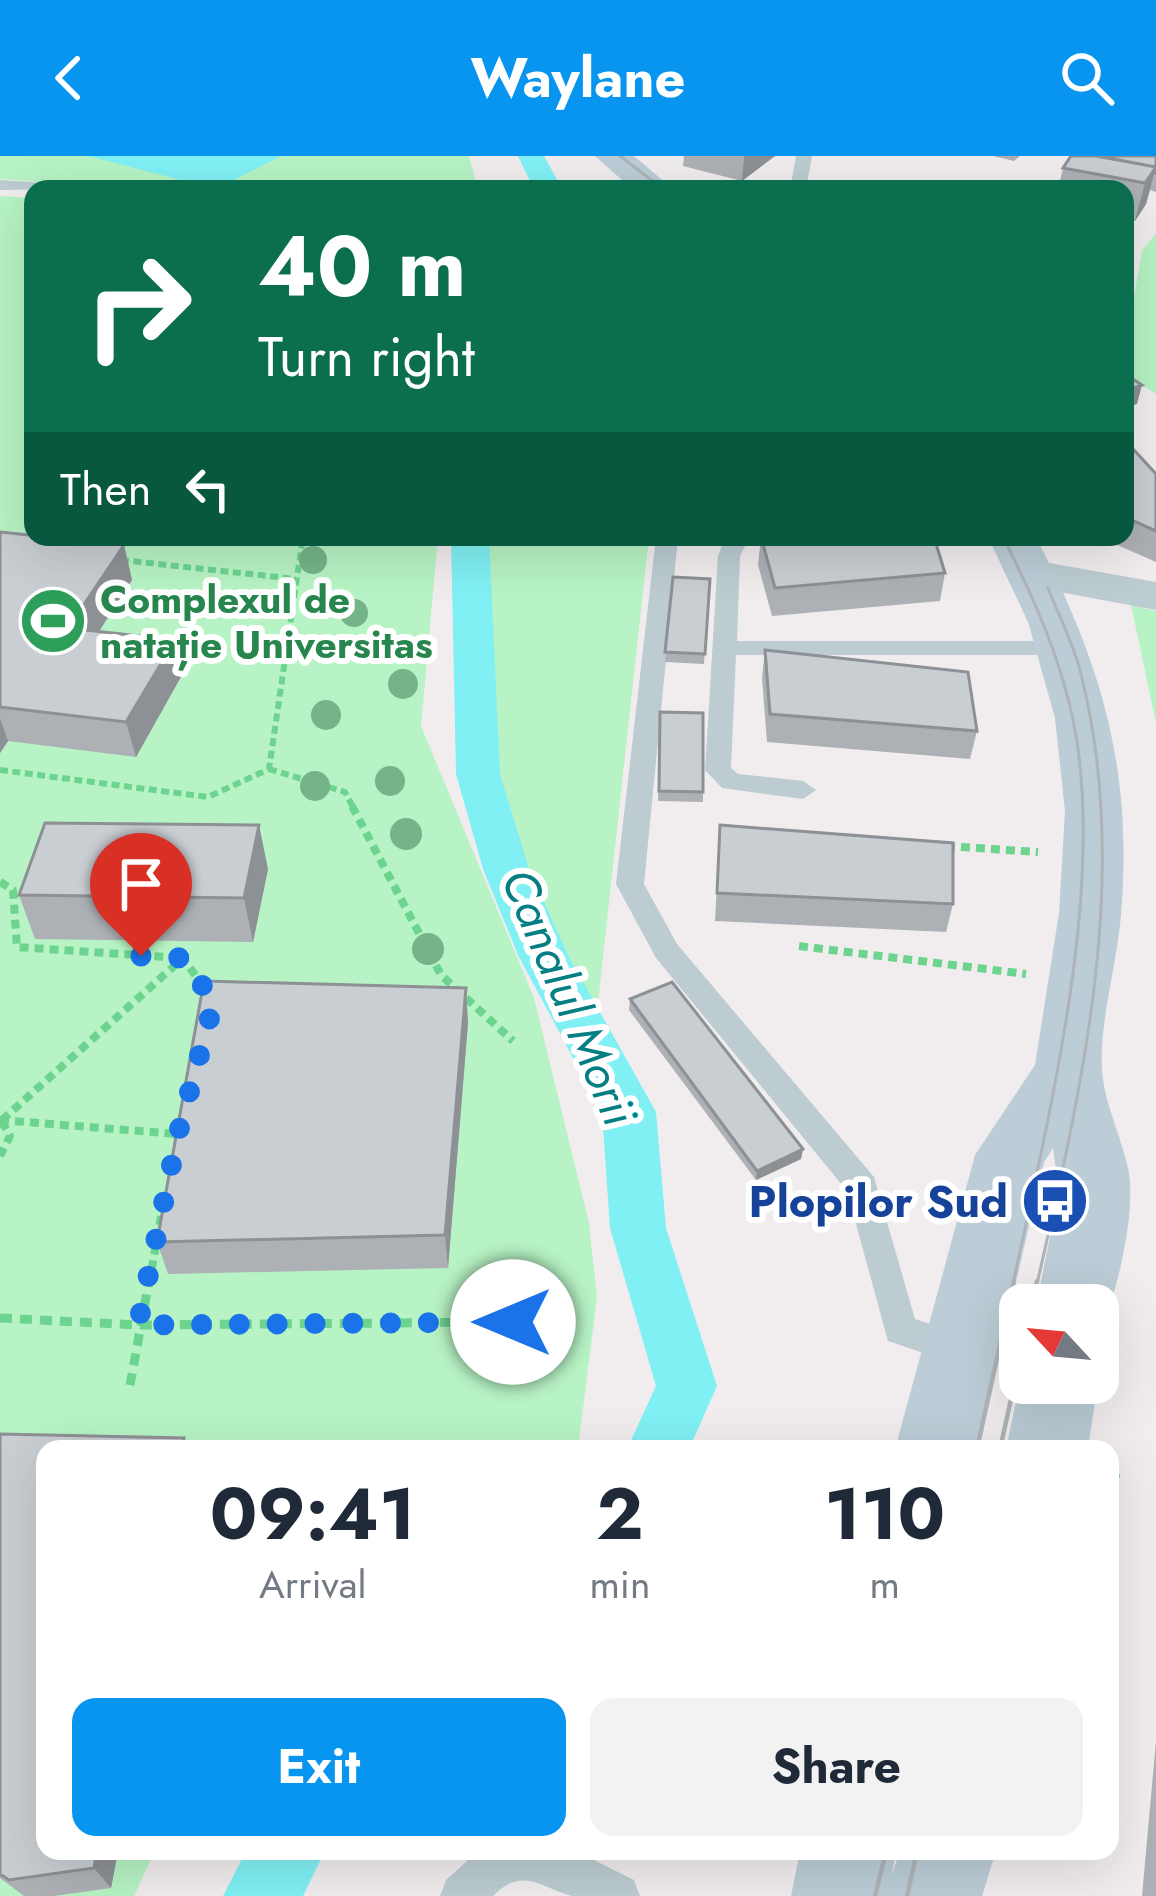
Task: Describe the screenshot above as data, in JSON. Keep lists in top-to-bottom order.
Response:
{
  "water": ["Canalul Morii"],
  "places": {
    "sports": ["Complexul de natație Universitas"],
    "bus stop": ["Plopilor Sud"]
  },
  "north": "top left",
  "page": {
    "header": "Waylane",
    "turn": ["40 m", "Turn right"],
    "then": "Then",
    "eta": [
      "09:41",
      "Arrival",
      "2",
      "min",
      "110",
      "m"
    ],
    "buttons": ["Exit", "Share"]
  }
}
